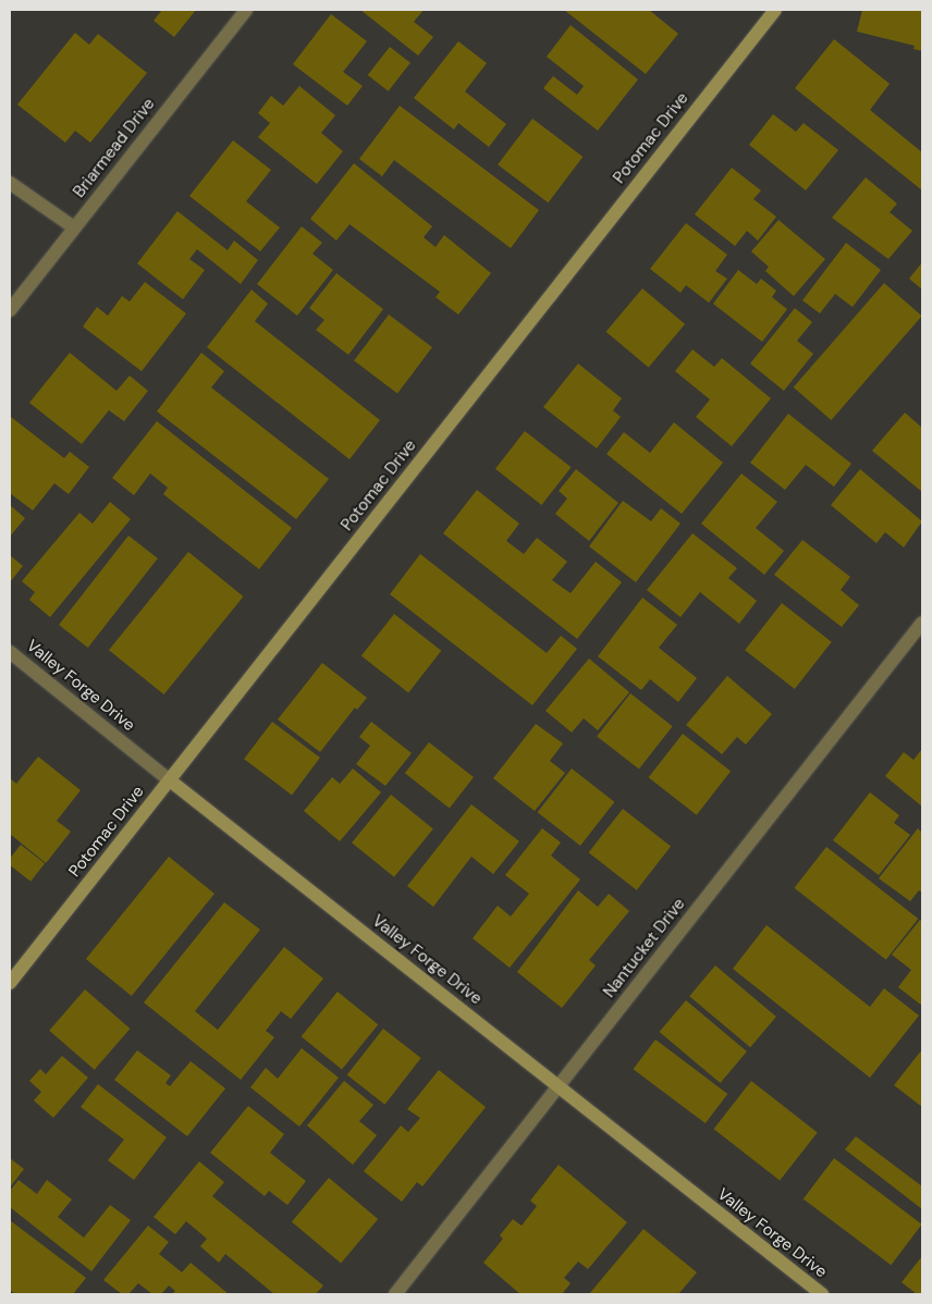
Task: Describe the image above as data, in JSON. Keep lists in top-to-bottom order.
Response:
{
  "streets": {
    "street": [
      "Potomac Drive",
      "Briarmead Drive",
      "Valley Forge Drive",
      "Nantucket Drive"
    ]
  },
  "crossings": [
    ["Potomac Drive", "Valley Forge Drive"],
    ["Valley Forge Drive", "Nantucket Drive"]
  ]
}
